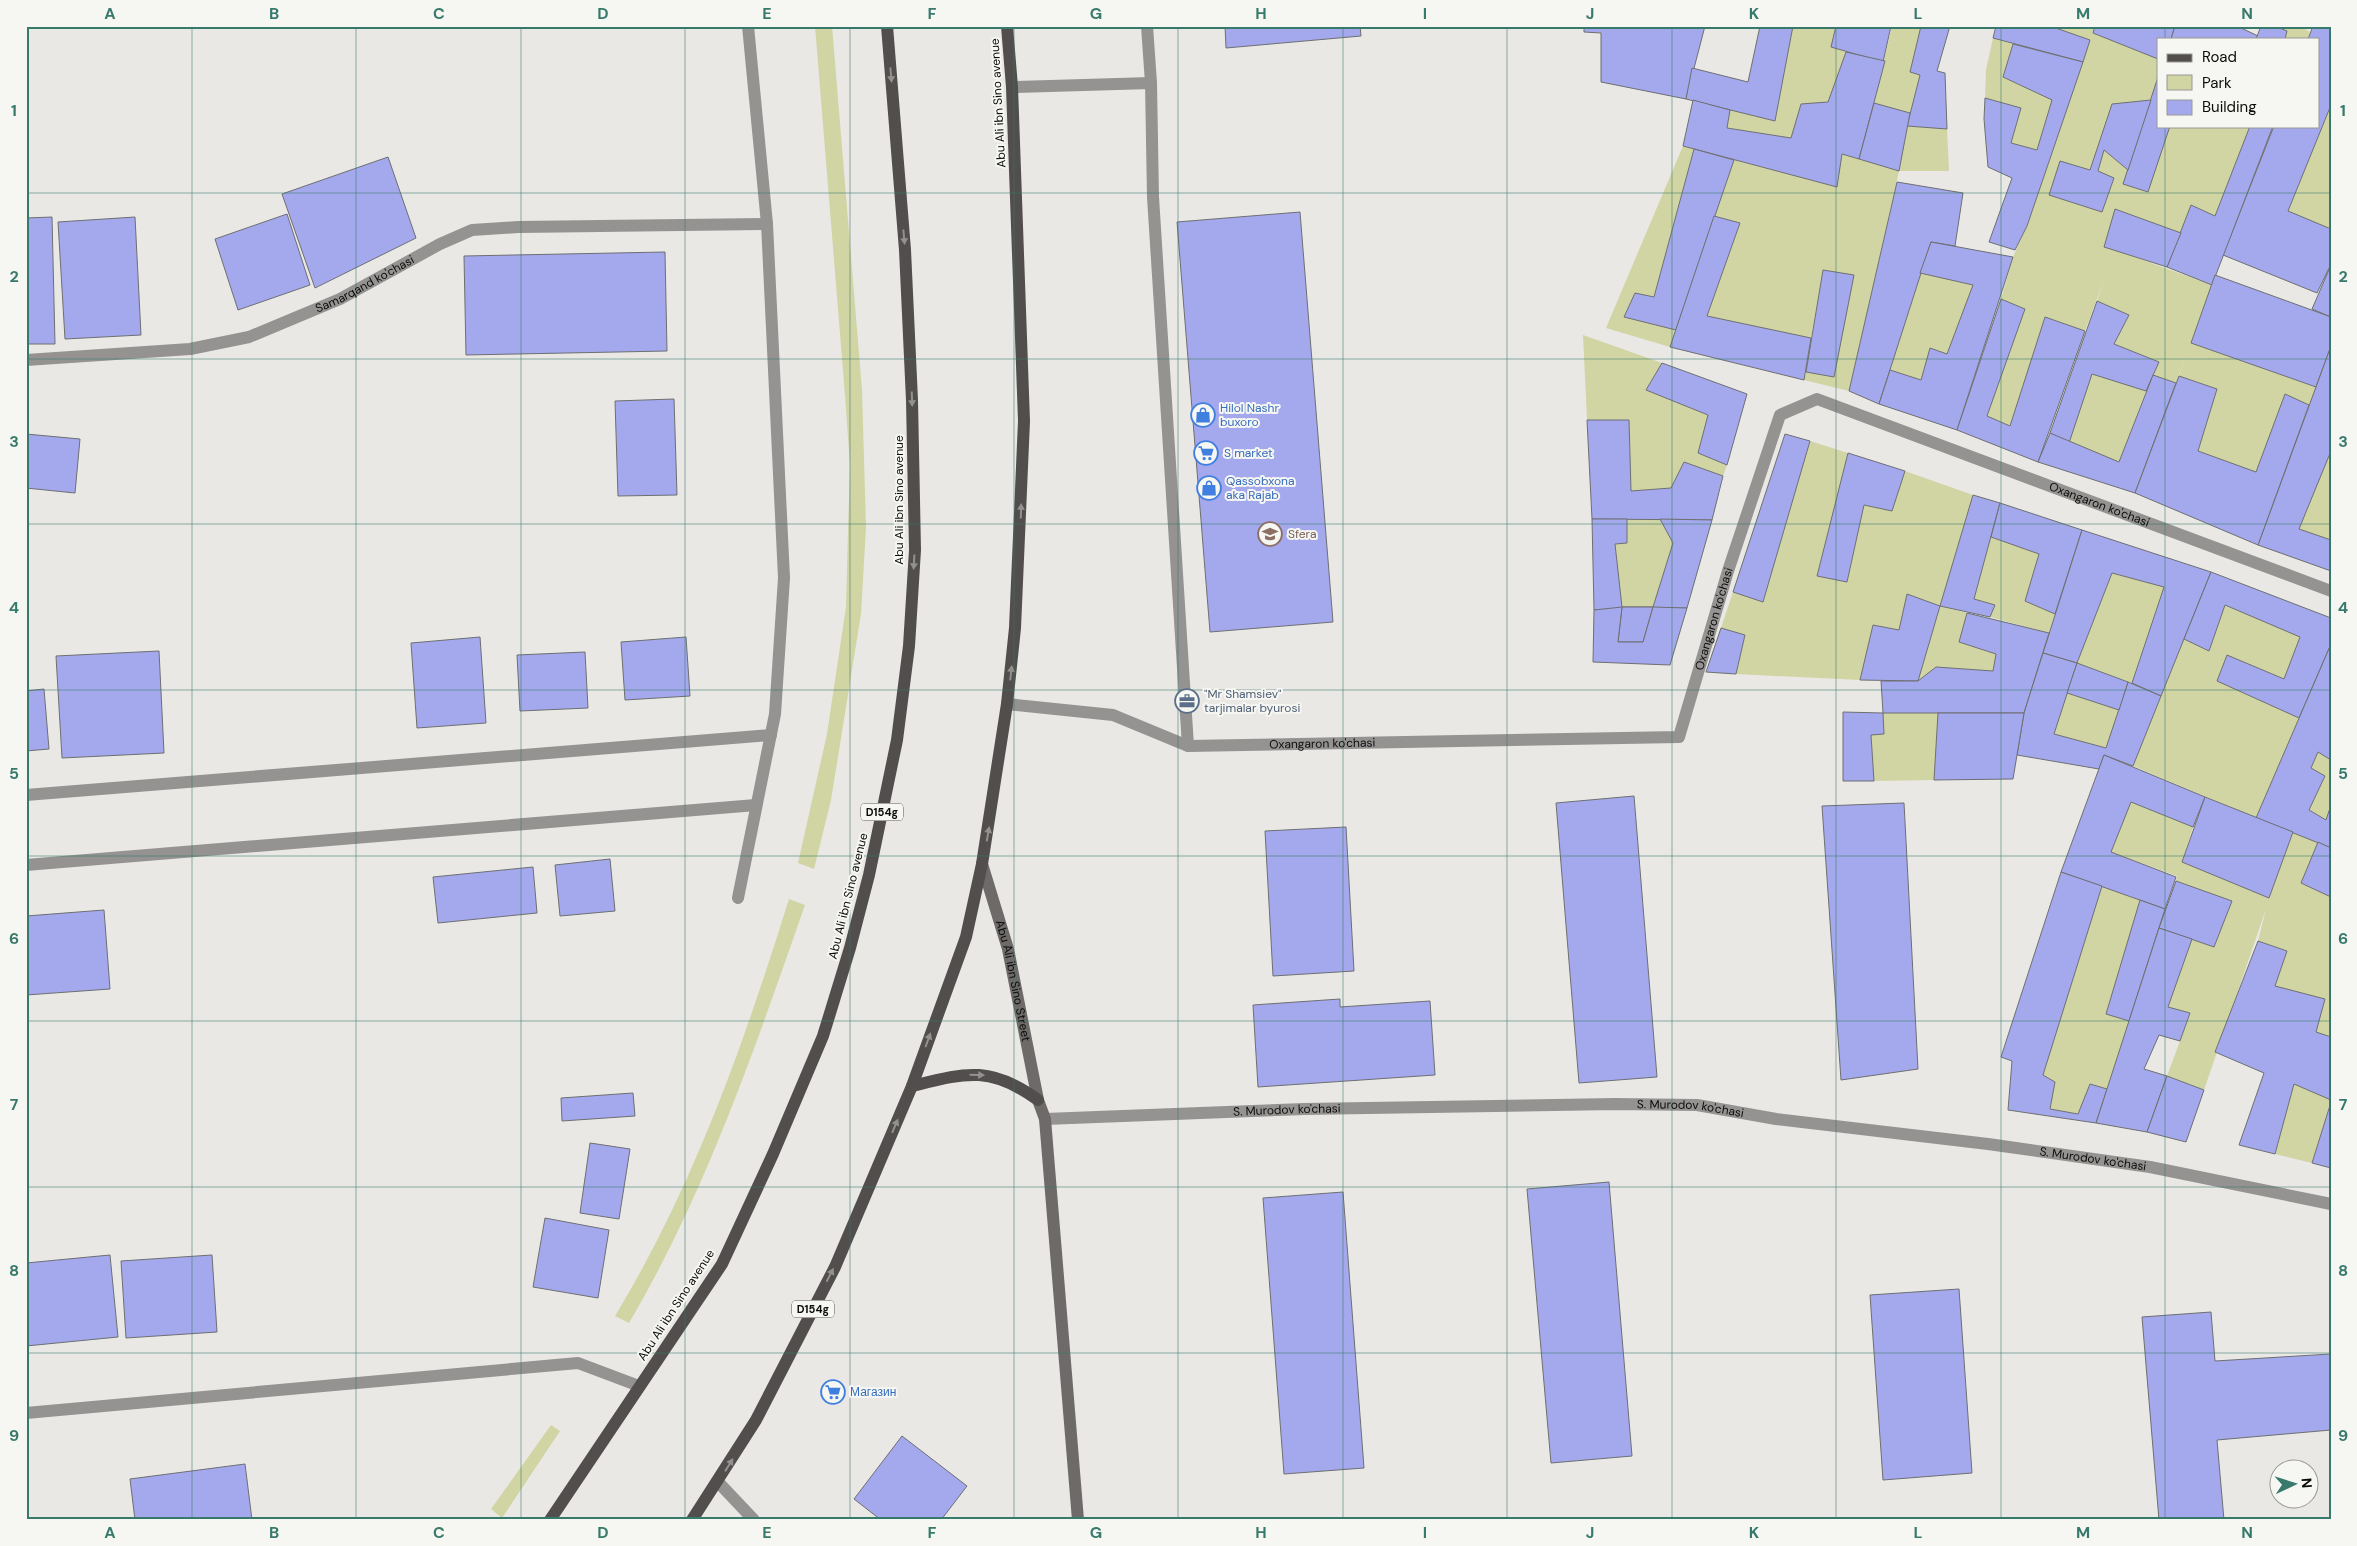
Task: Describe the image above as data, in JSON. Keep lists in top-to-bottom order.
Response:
{
  "streets": {
    "main road": ["Abu Ali ibn Sino avenue", "D154g", "Abu Ali ibn Sino Street"],
    "street": ["Samarqand ko'chasi", "Oxangaron ko'chasi", "S. Murodov ko'chasi"]
  },
  "crossings": [
    ["Abu Ali ibn Sino avenue", "Oxangaron ko'chasi"],
    ["Abu Ali ibn Sino avenue", "Abu Ali ibn Sino Street"],
    ["D154g", "Abu Ali ibn Sino Street"],
    ["D154g", "S. Murodov ko'chasi"]
  ],
  "places": {
    "shop": ["Hilol Nashr buxoro", "Qassobxona aka Rajab"],
    "supermarket": ["S market", "Магазин"],
    "school or university": ["Sfera"],
    "office": ["\"Mr Shamsiev\" tarjimalar byurosi"]
  },
  "legend": ["Road", "Park", "Building"],
  "north": "right",
  "grid": {
    "columns": [
      "A",
      "B",
      "C",
      "D",
      "E",
      "F",
      "G",
      "H",
      "I",
      "J",
      "K",
      "L",
      "M",
      "N"
    ],
    "rows": [
      "1",
      "2",
      "3",
      "4",
      "5",
      "6",
      "7",
      "8",
      "9"
    ]
  }
}
